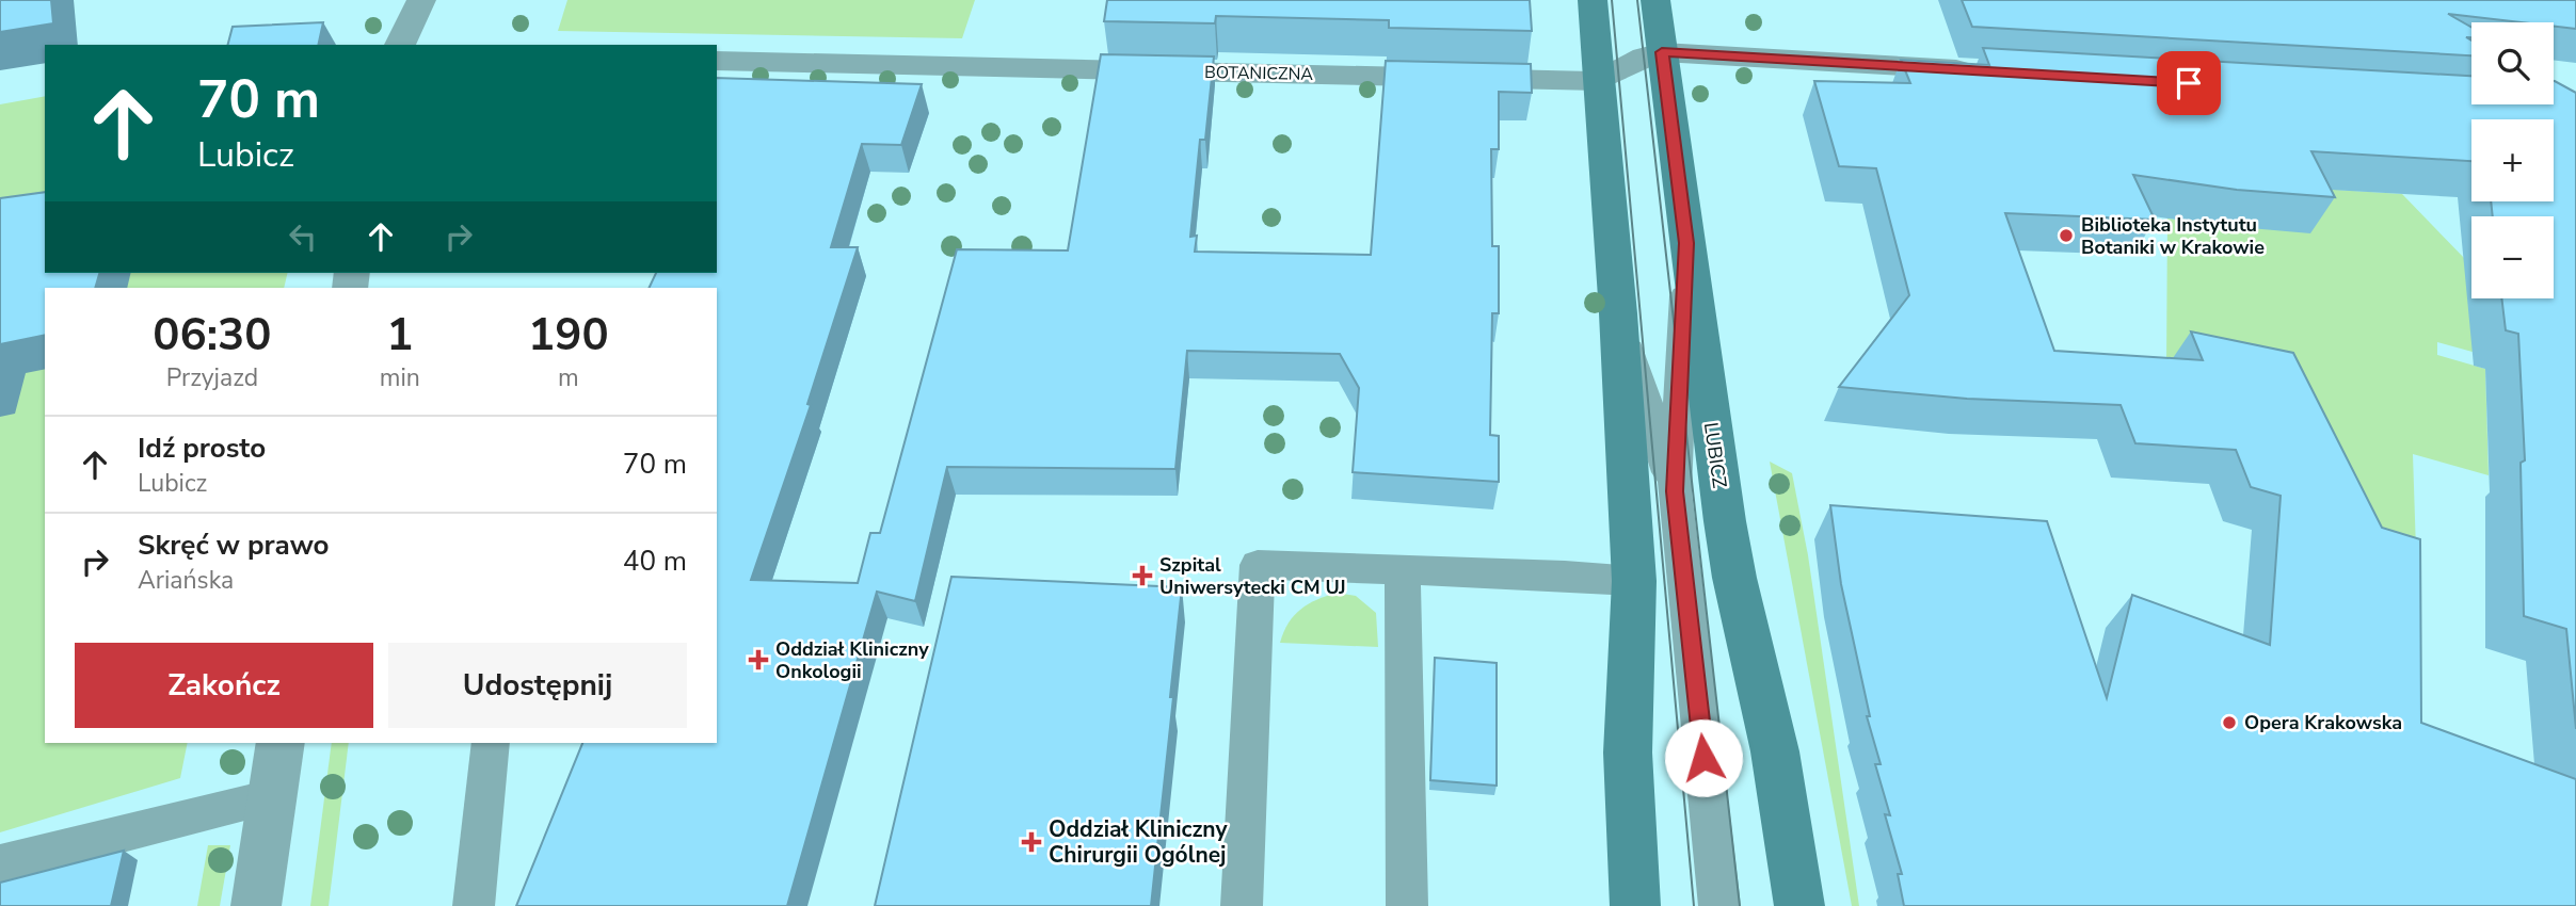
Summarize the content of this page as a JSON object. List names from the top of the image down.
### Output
{
  "streets": {
    "street": ["BOTANICZNA", "LUBICZ"]
  },
  "crossings": [
    ["BOTANICZNA", "LUBICZ"]
  ],
  "places": {
    "other": ["Biblioteka Instytutu Botaniki w Krakowie", "Opera Krakowska"],
    "health": ["Szpital Uniwersytecki CM UJ", "Oddział Kliniczny Onkologii", "Oddział Kliniczny Chirurgii Ogólnej"]
  },
  "page": {
    "map_buttons": ["+", "−"],
    "turn": ["70 m", "Lubicz"],
    "eta": [
      "06:30",
      "Przyjazd",
      "1",
      "min",
      "190",
      "m"
    ],
    "list": [
      {
        "name": "Idź prosto",
        "note": "Lubicz",
        "value": "70 m"
      },
      {
        "name": "Skręć w prawo",
        "note": "Ariańska",
        "value": "40 m"
      }
    ],
    "buttons": ["Zakończ", "Udostępnij"]
  }
}
